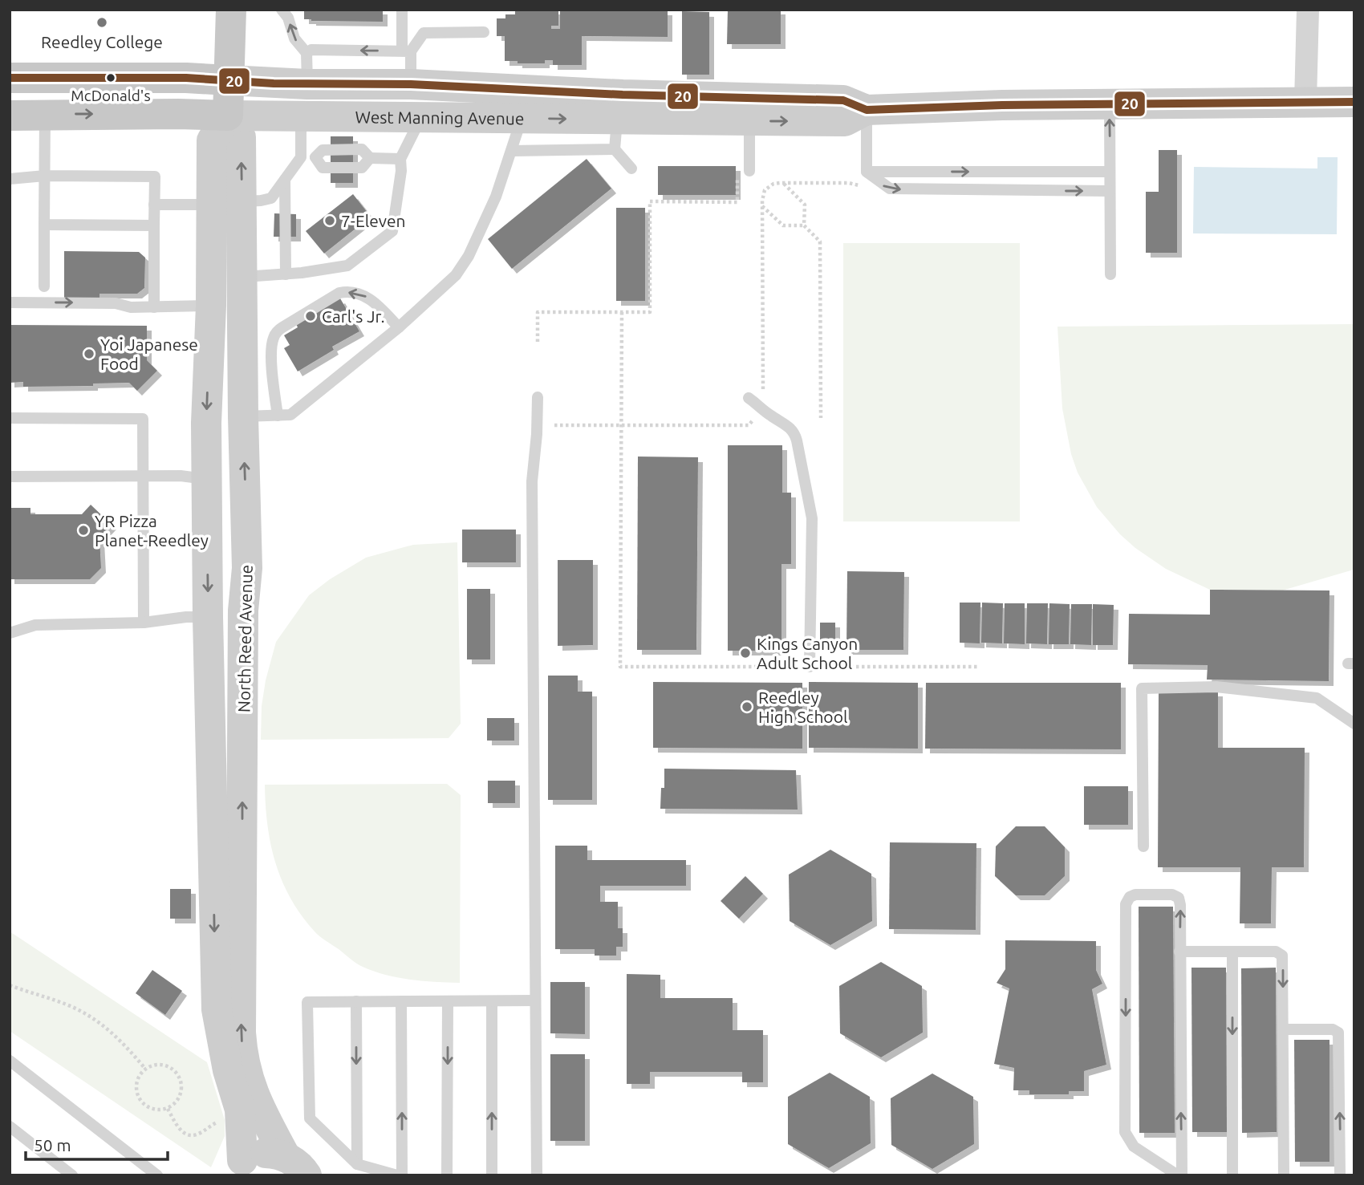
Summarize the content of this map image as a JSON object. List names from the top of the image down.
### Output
{
  "streets": {
    "main road": ["West Manning Avenue", "North Reed Avenue"]
  },
  "crossings": [
    ["West Manning Avenue", "North Reed Avenue"]
  ],
  "places": [
    "Reedley College",
    "McDonald's",
    "7-Eleven",
    "Carl's Jr.",
    "Yoi Japanese Food",
    "YR Pizza Planet-Reedley",
    "Kings Canyon Adult School",
    "Reedley High School"
  ],
  "lines": ["transit line 20"],
  "scale_bar": "50 m"
}
